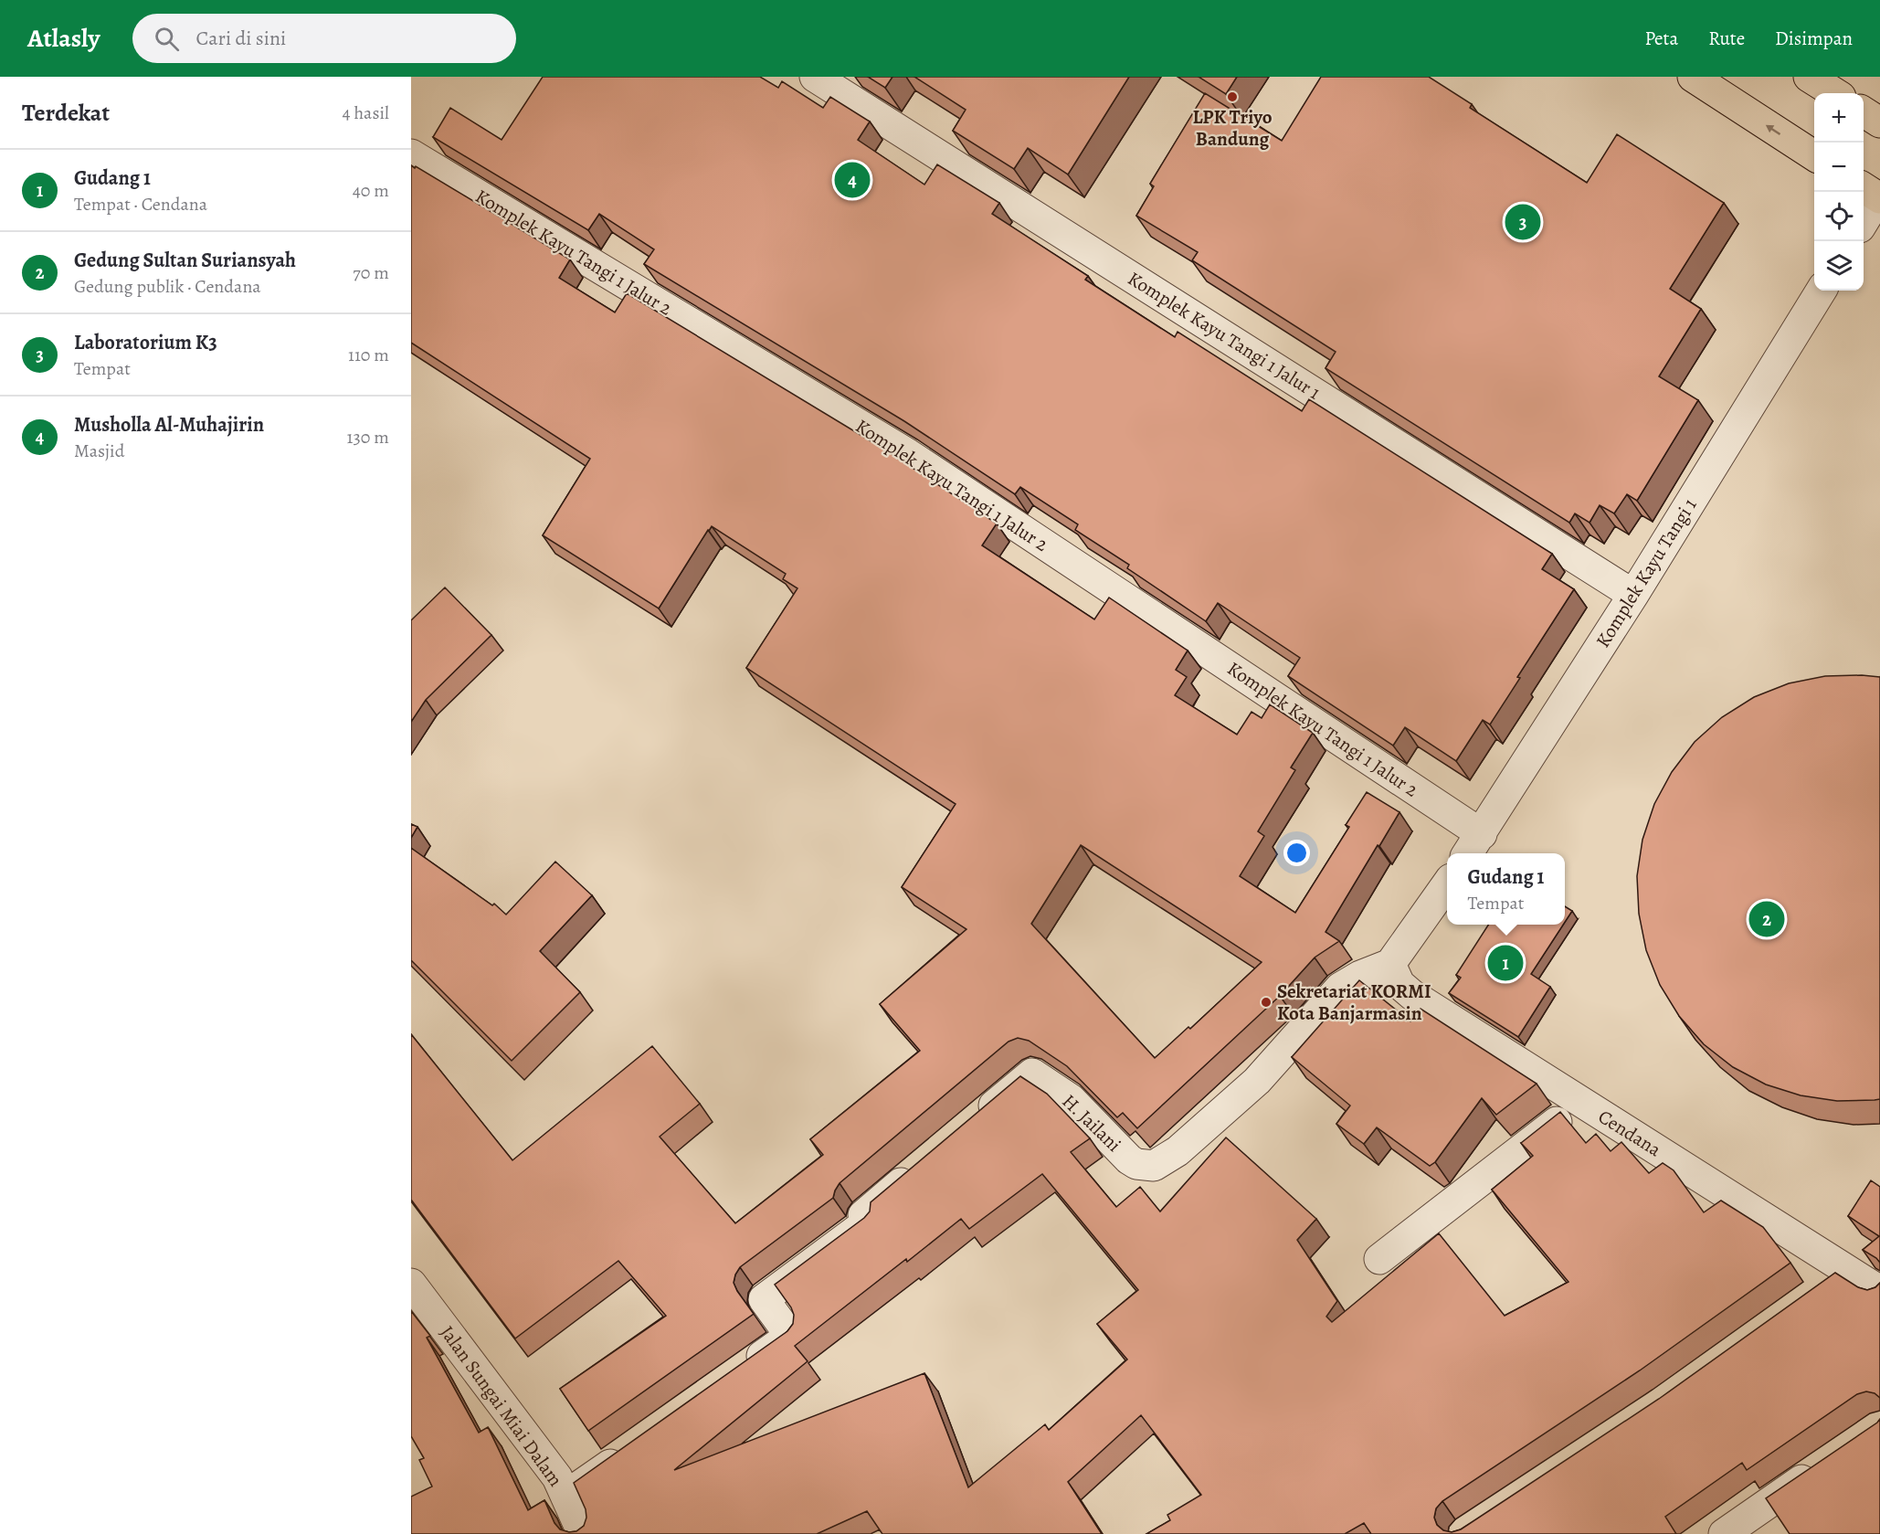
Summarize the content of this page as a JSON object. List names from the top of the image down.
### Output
{
  "streets": {
    "street": [
      "Komplek Kayu Tangi 1 Jalur 2",
      "Komplek Kayu Tangi 1 Jalur 1",
      "Komplek Kayu Tangi 1",
      "H. Jailani",
      "Cendana",
      "Jalan Sungai Miai Dalam"
    ]
  },
  "crossings": [
    ["Komplek Kayu Tangi 1 Jalur 2", "Komplek Kayu Tangi 1"],
    ["Komplek Kayu Tangi 1 Jalur 1", "Komplek Kayu Tangi 1"],
    ["H. Jailani", "Cendana"]
  ],
  "places": ["LPK Triyo Bandung", "Sekretariat KORMI Kota Banjarmasin"],
  "page": {
    "header": "Atlasly",
    "search": "Cari di sini",
    "nav": ["Peta", "Rute", "Disimpan"],
    "heading": ["Terdekat", "4 hasil"],
    "map_buttons": ["+", "−"],
    "list": [
      {
        "mark": "1",
        "name": "Gudang 1",
        "note": "Tempat · Cendana",
        "value": "40 m"
      },
      {
        "mark": "2",
        "name": "Gedung Sultan Suriansyah",
        "note": "Gedung publik · Cendana",
        "value": "70 m"
      },
      {
        "mark": "3",
        "name": "Laboratorium K3",
        "note": "Tempat",
        "value": "110 m"
      },
      {
        "mark": "4",
        "name": "Musholla Al-Muhajirin",
        "note": "Masjid",
        "value": "130 m"
      }
    ],
    "pins": [
      "4",
      "3",
      "2",
      "1"
    ],
    "popup": ["Gudang 1", "Tempat"]
  }
}
